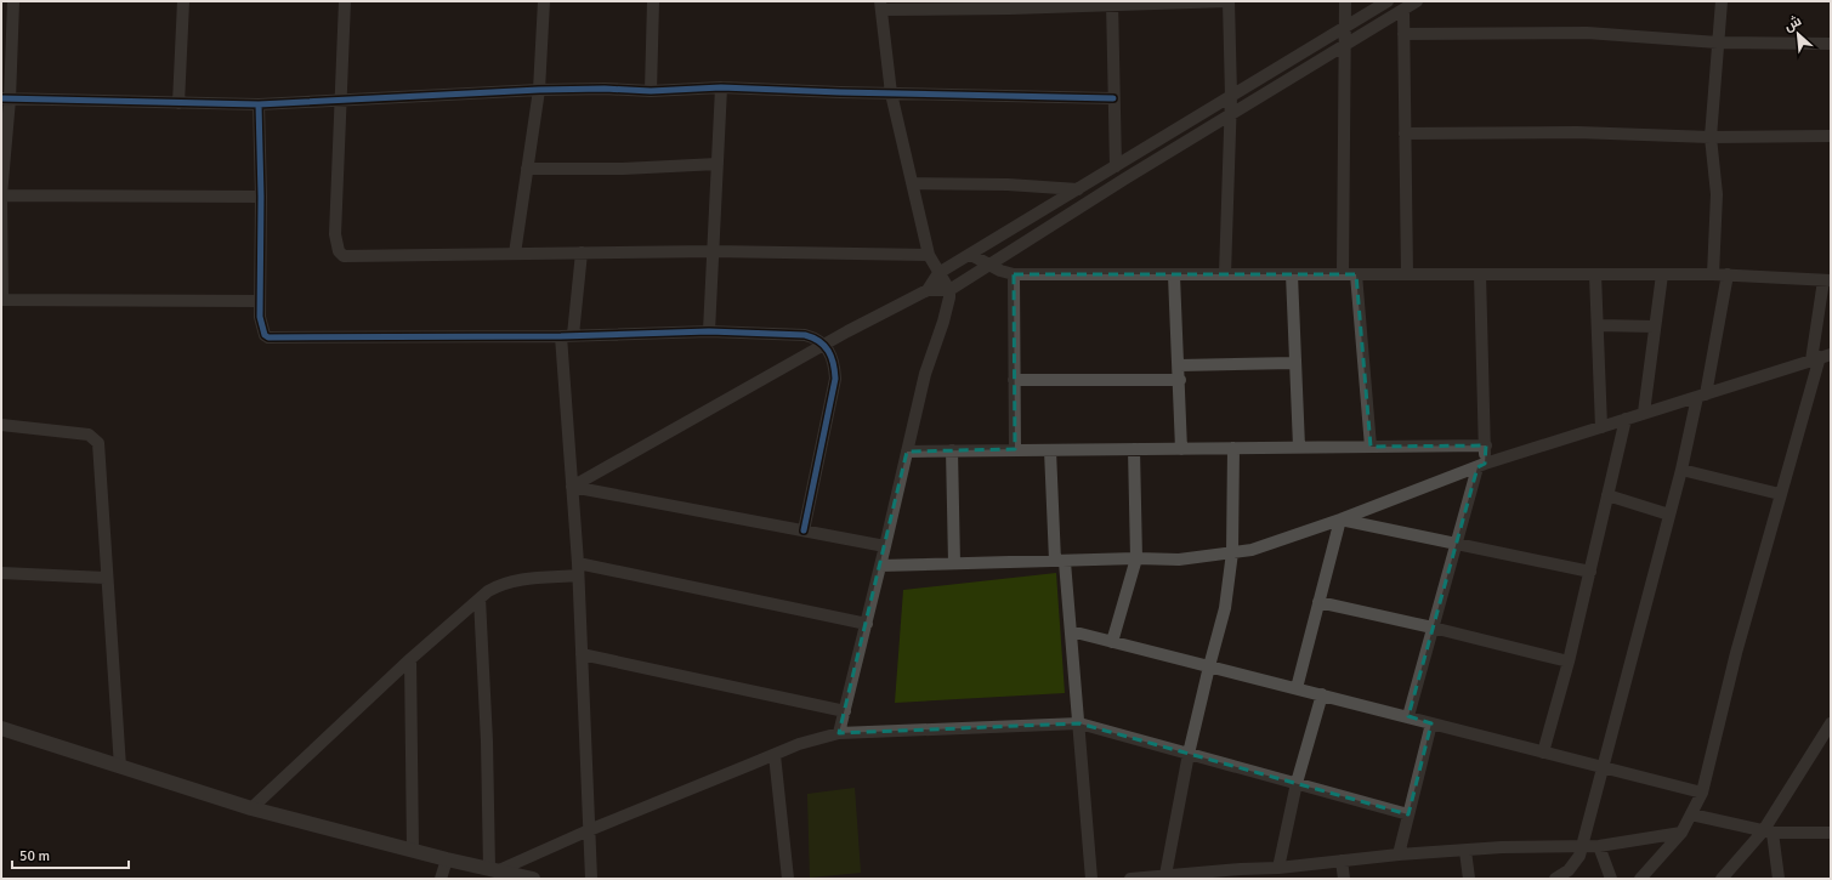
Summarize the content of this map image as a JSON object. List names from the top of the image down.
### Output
{
  "scale_bar": "50 m",
  "north": "top left"
}
